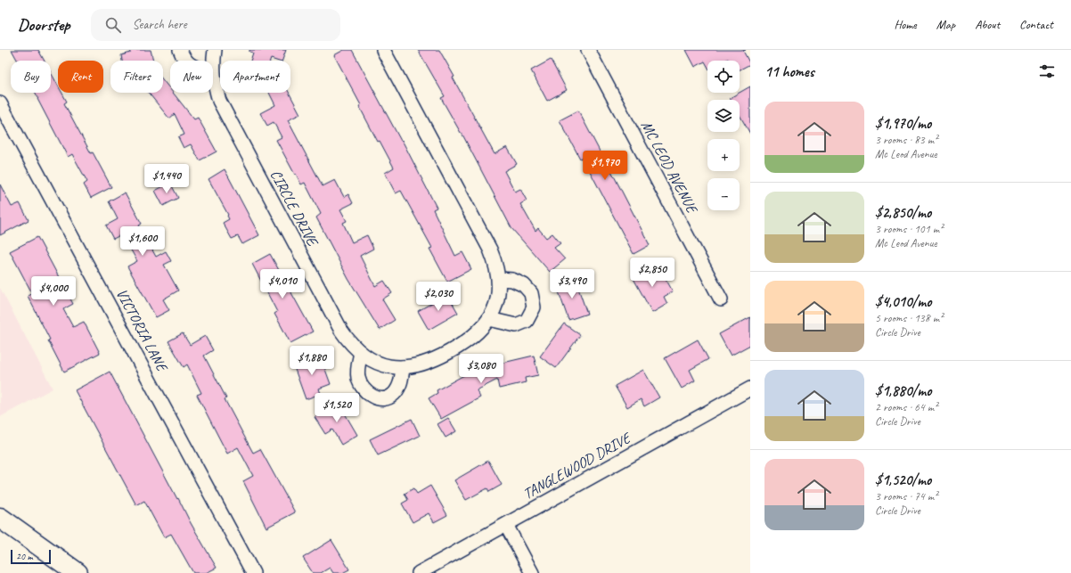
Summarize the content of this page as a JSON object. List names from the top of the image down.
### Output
{
  "streets": {
    "street": [
      "MC LEOD AVENUE",
      "CIRCLE DRIVE",
      "VICTORIA LANE",
      "TANGLEWOOD DRIVE"
    ]
  },
  "scale_bar": "20 m",
  "page": {
    "header": "Doorstep",
    "search": "Search here",
    "nav": [
      "Home",
      "Map",
      "About",
      "Contact"
    ],
    "heading": "11 homes",
    "map_buttons": ["+", "−"],
    "chip": [
      "Buy",
      "Rent",
      "Filters",
      "New",
      "Apartment"
    ],
    "list": [
      {
        "name": "$1,970/mo",
        "note": "3 rooms · 83 m² · Mc Leod Avenue"
      },
      {
        "name": "$2,850/mo",
        "note": "3 rooms · 101 m² · Mc Leod Avenue"
      },
      {
        "name": "$4,010/mo",
        "note": "5 rooms · 138 m² · Circle Drive"
      },
      {
        "name": "$1,880/mo",
        "note": "2 rooms · 64 m² · Circle Drive"
      },
      {
        "name": "$1,520/mo",
        "note": "3 rooms · 74 m² · Circle Drive"
      }
    ],
    "price": [
      "$1,970",
      "$1,440",
      "$1,600",
      "$2,850",
      "$4,010",
      "$3,490",
      "$4,000",
      "$2,030",
      "$1,880",
      "$3,080",
      "$1,520"
    ],
    "scale": "20 m"
  }
}
